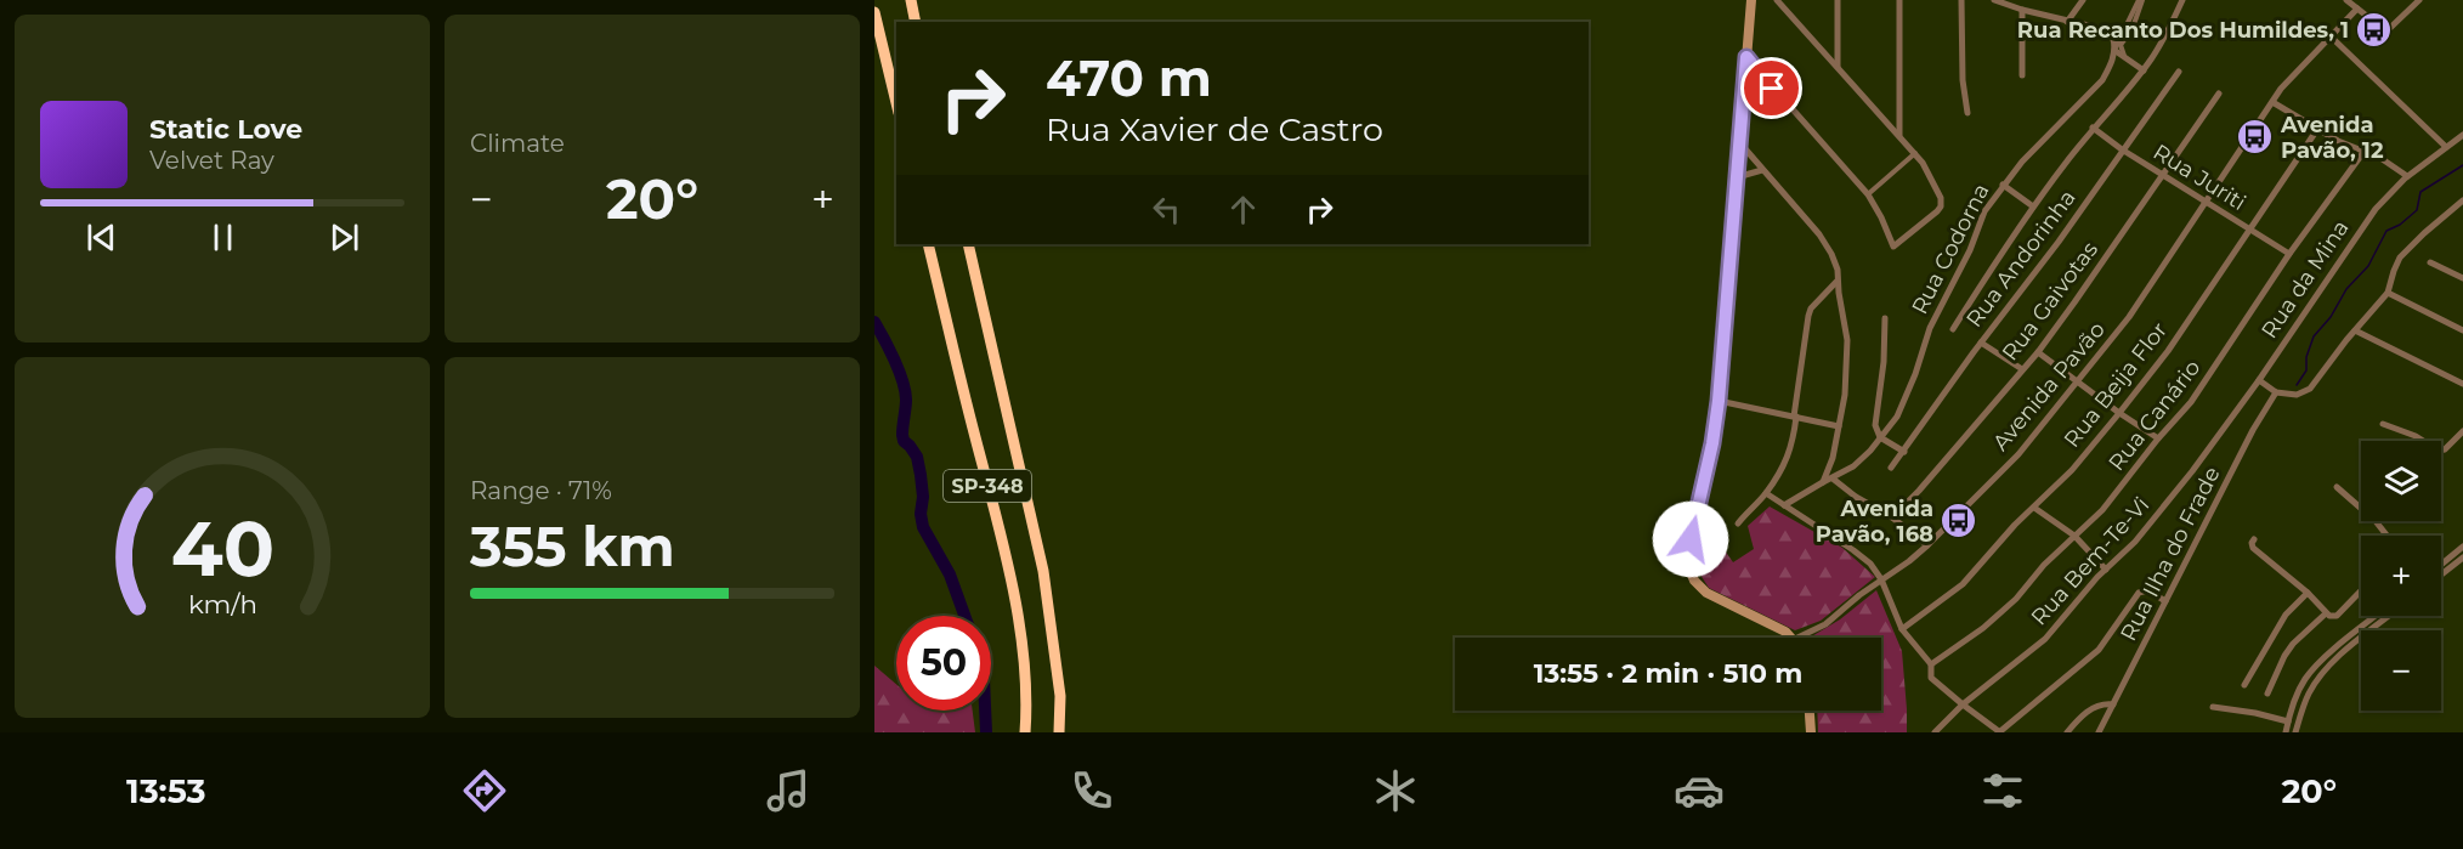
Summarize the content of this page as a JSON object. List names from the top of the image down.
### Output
{
  "streets": {
    "highway": ["SP-348"],
    "street": [
      "Rua Juriti",
      "Rua Codorna",
      "Rua Andorinha",
      "Rua da Mina",
      "Rua Gaivotas",
      "Rua Beija Flor",
      "Avenida Pavão",
      "Rua Canário",
      "Rua Ilha do Frade",
      "Rua Bem-Te-Vi"
    ]
  },
  "crossings": [
    ["Rua Juriti", "Rua Andorinha"],
    ["Rua Juriti", "Rua Gaivotas"],
    ["Rua Juriti", "Rua Beija Flor"],
    ["Rua Juriti", "Avenida Pavão"],
    ["Rua Juriti", "Rua Canário"],
    ["Rua da Mina", "Rua Bem-Te-Vi"]
  ],
  "places": {
    "bus stop": ["Rua Recanto Dos Humildes, 1", "Avenida Pavão, 12", "Avenida Pavão, 168"]
  },
  "page": {
    "tile": [
      "Climate",
      ["Range · 71%", "355 km"]
    ],
    "turn": ["470 m", "Rua Xavier de Castro"],
    "song": ["Static Love", "Velvet Ray"],
    "heat": ["−", "20°", "+"],
    "map_buttons": ["+", "−"],
    "limit": "50",
    "trip": "13:55 · 2 min · 510 m",
    "tabs": ["13:53", "20°"],
    "gauge": ["40", "km/h"]
  }
}
